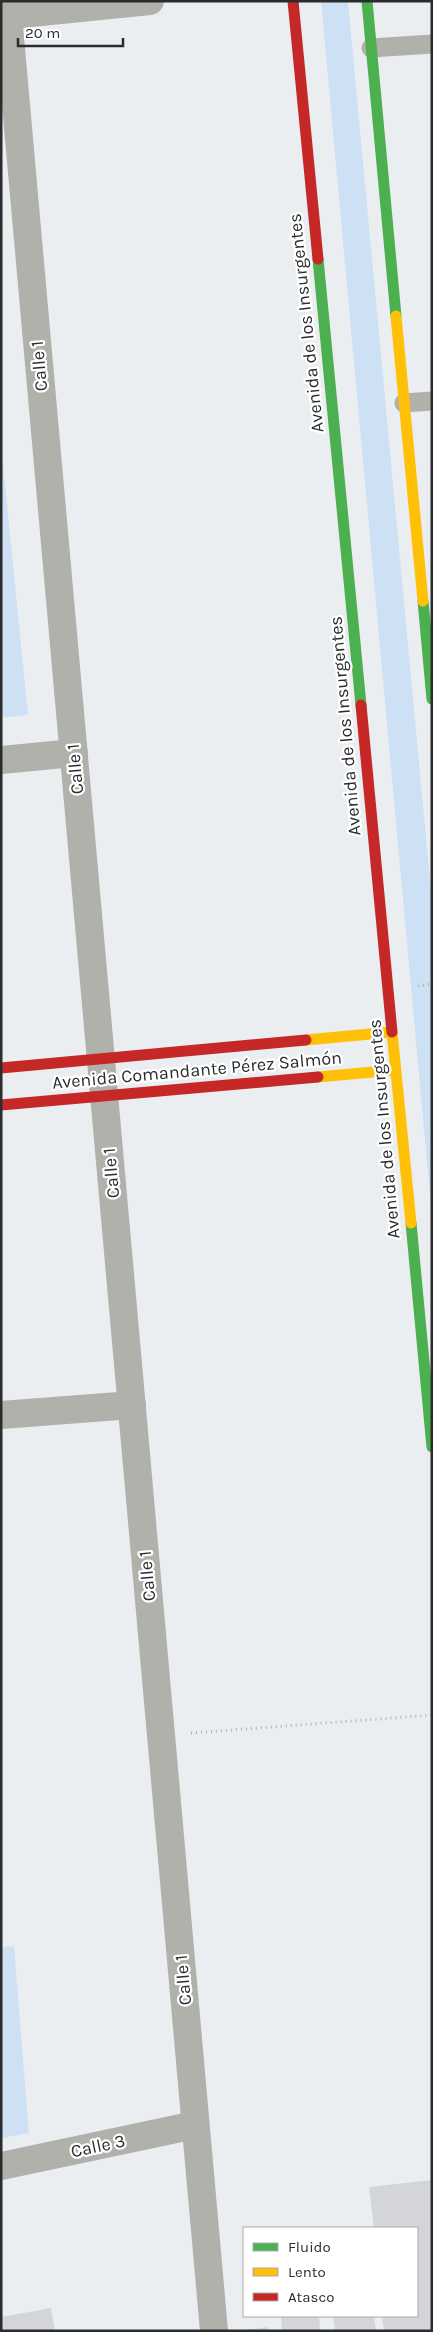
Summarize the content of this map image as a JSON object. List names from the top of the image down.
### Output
{
  "streets": {
    "main road": ["Avenida de los Insurgentes", "Avenida Comandante Pérez Salmón"],
    "street": ["Calle 1", "Calle 3"]
  },
  "crossings": [
    ["Avenida de los Insurgentes", "Avenida Comandante Pérez Salmón"],
    ["Calle 1", "Avenida Comandante Pérez Salmón"],
    ["Calle 1", "Calle 3"]
  ],
  "legend": ["Fluido", "Lento", "Atasco"],
  "scale_bar": "20 m"
}
